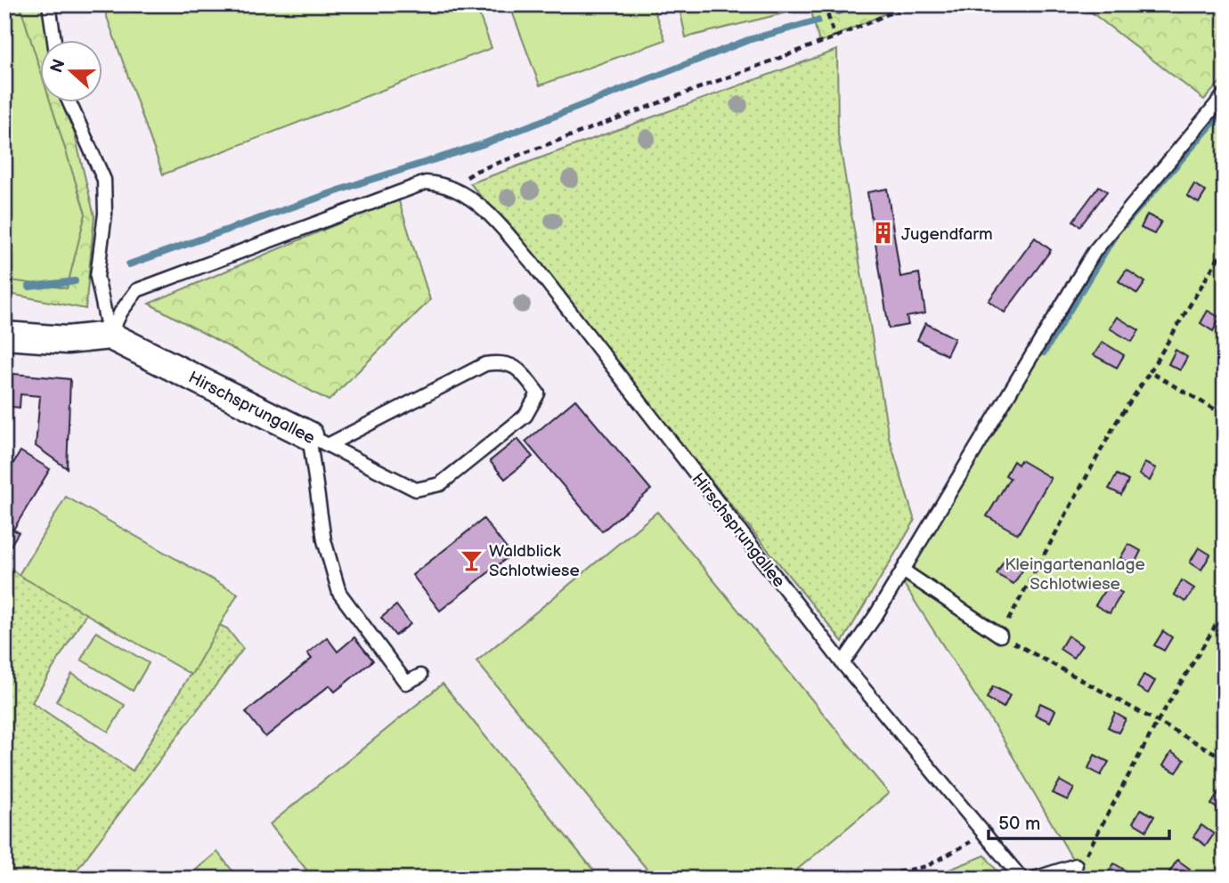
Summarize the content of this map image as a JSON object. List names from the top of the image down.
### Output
{
  "streets": {
    "street": ["Hirschsprungallee"]
  },
  "parks": ["Kleingartenanlage Schlotwiese"],
  "places": {
    "building": ["Jugendfarm"],
    "bar": ["Waldblick Schlotwiese"]
  },
  "scale_bar": "50 m",
  "north": "left"
}
